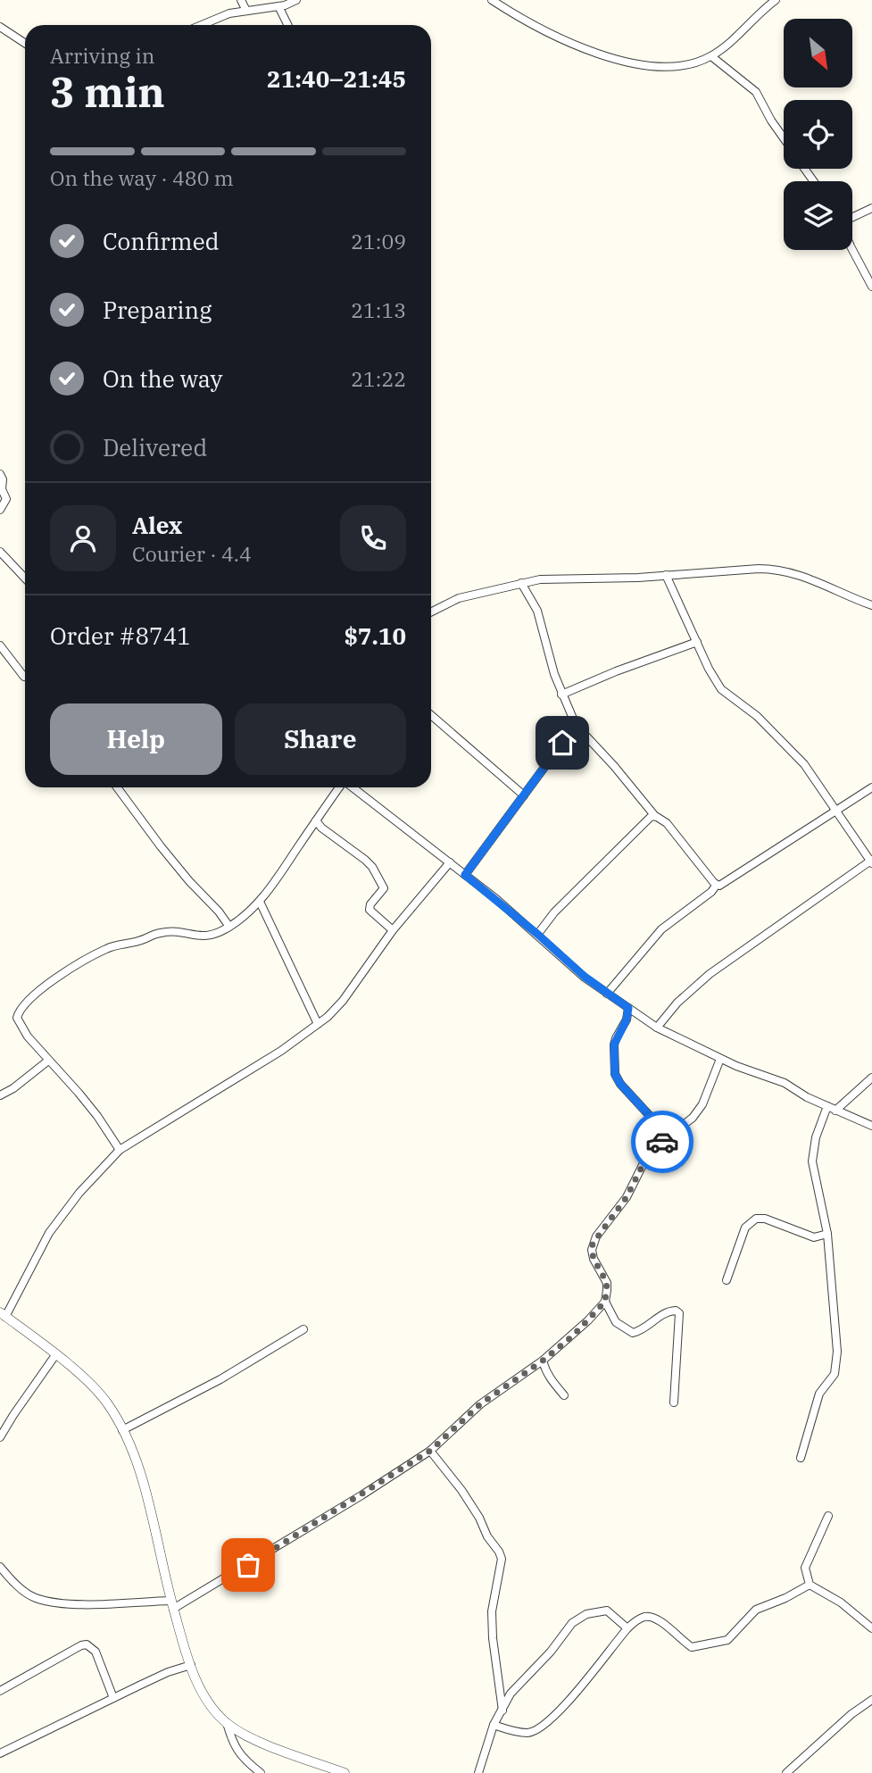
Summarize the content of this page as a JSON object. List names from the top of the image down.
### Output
{
  "north": "bottom right",
  "page": {
    "heading": ["3 min", "Arriving in", "21:40–21:45"],
    "panel": [
      "Alex",
      "Courier · 4.4",
      "Order #8741",
      "$7.10"
    ],
    "bar": "On the way · 480 m",
    "list": [
      ["Confirmed", "21:09"],
      ["Preparing", "21:13"],
      ["On the way", "21:22"],
      "Delivered"
    ],
    "buttons": ["Help", "Share"]
  }
}
